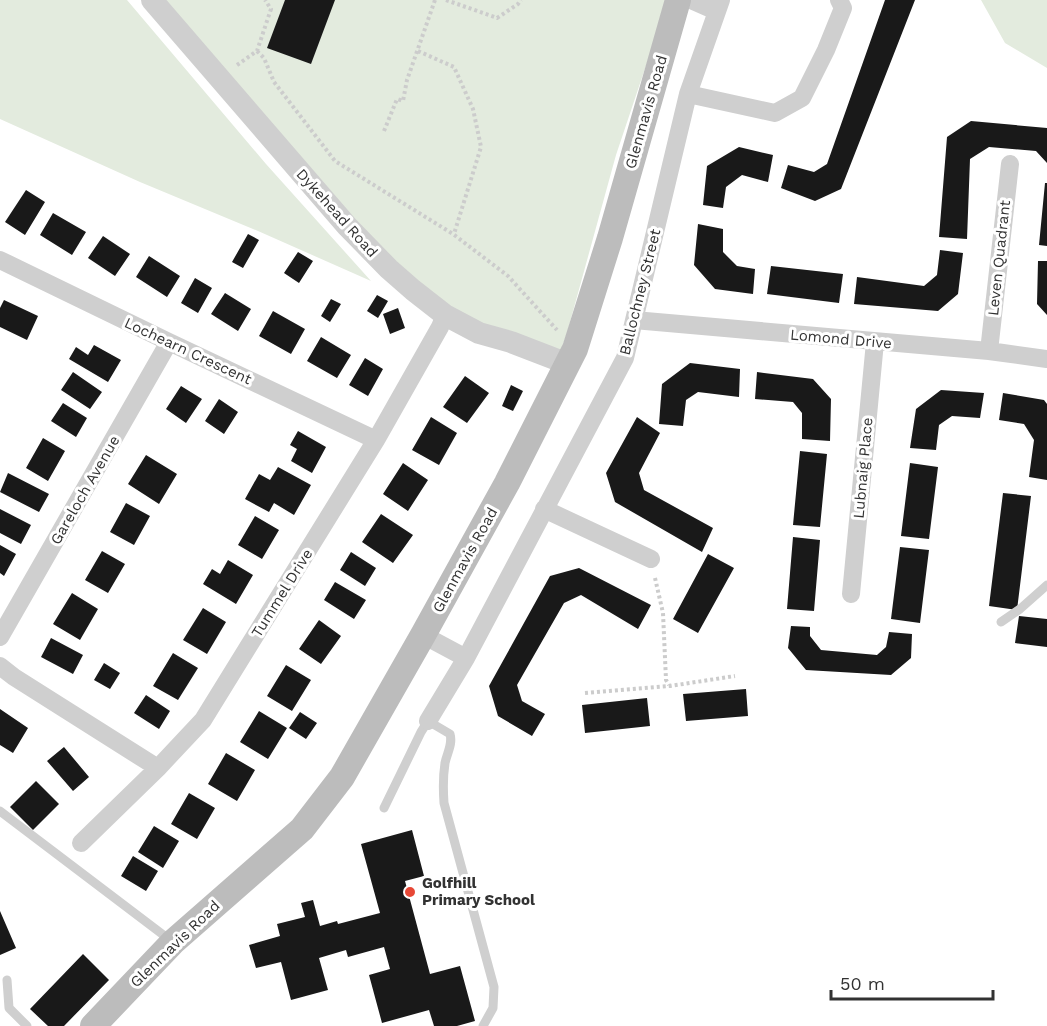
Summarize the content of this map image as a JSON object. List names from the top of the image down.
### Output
{
  "streets": {
    "main road": ["Glenmavis Road"],
    "street": [
      "Dykehead Road",
      "Leven Quadrant",
      "Ballochney Street",
      "Lomond Drive",
      "Lochearn Crescent",
      "Lubnaig Place",
      "Gareloch Avenue",
      "Tummel Drive"
    ]
  },
  "crossings": [
    ["Glenmavis Road", "Dykehead Road"],
    ["Dykehead Road", "Tummel Drive"],
    ["Leven Quadrant", "Lomond Drive"],
    ["Ballochney Street", "Lomond Drive"],
    ["Lomond Drive", "Lubnaig Place"],
    ["Lochearn Crescent", "Gareloch Avenue"],
    ["Lochearn Crescent", "Tummel Drive"]
  ],
  "places": ["Golfhill Primary School"],
  "scale_bar": "50 m"
}
